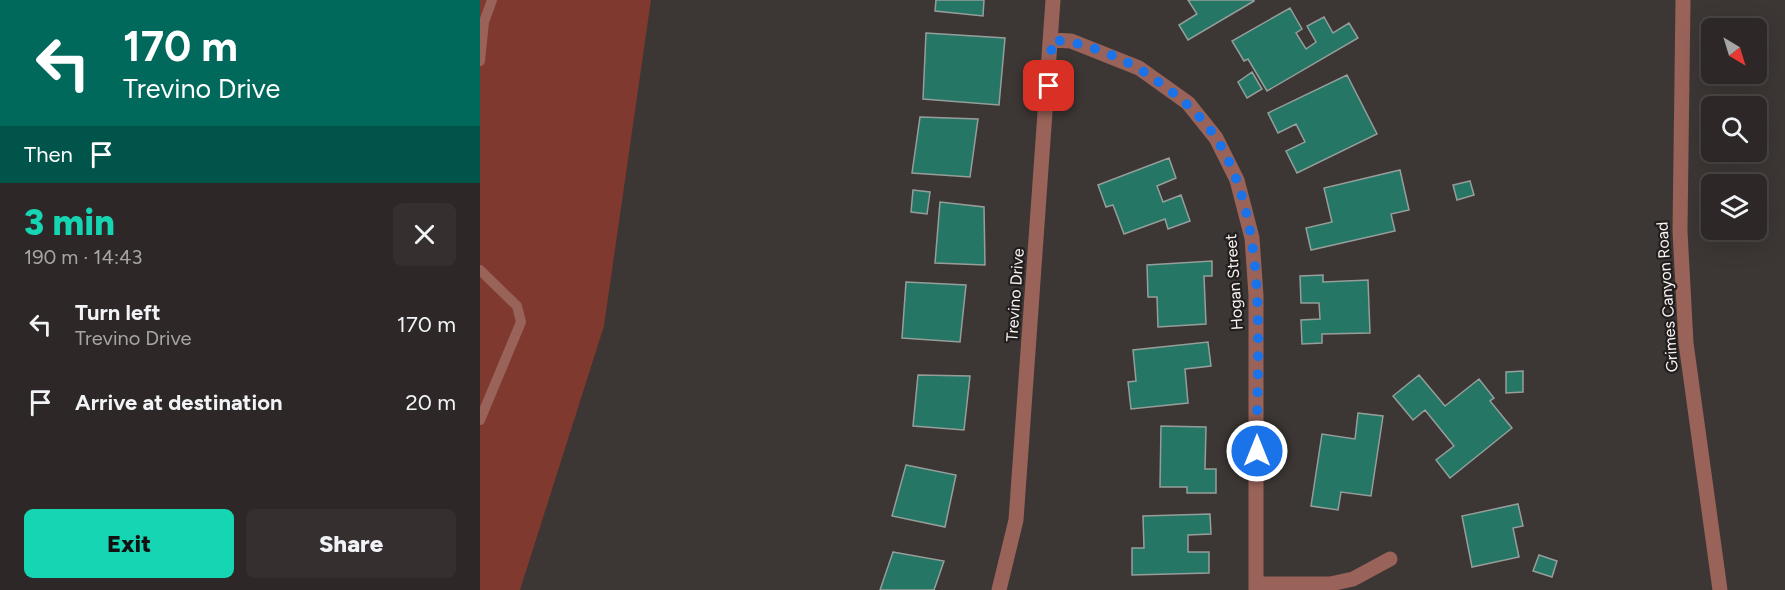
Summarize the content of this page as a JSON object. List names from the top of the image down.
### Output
{
  "streets": {
    "street": ["Hogan Street", "Trevino Drive", "Grimes Canyon Road"]
  },
  "crossings": [
    ["Hogan Street", "Trevino Drive"]
  ],
  "north": "bottom right",
  "page": {
    "turn": ["170 m", "Trevino Drive"],
    "then": "Then",
    "heading": ["3 min", "190 m · 14:43"],
    "list": [
      {
        "name": "Turn left",
        "note": "Trevino Drive",
        "value": "170 m"
      },
      {
        "name": "Arrive at destination",
        "value": "20 m"
      }
    ],
    "buttons": ["Exit", "Share"]
  }
}
